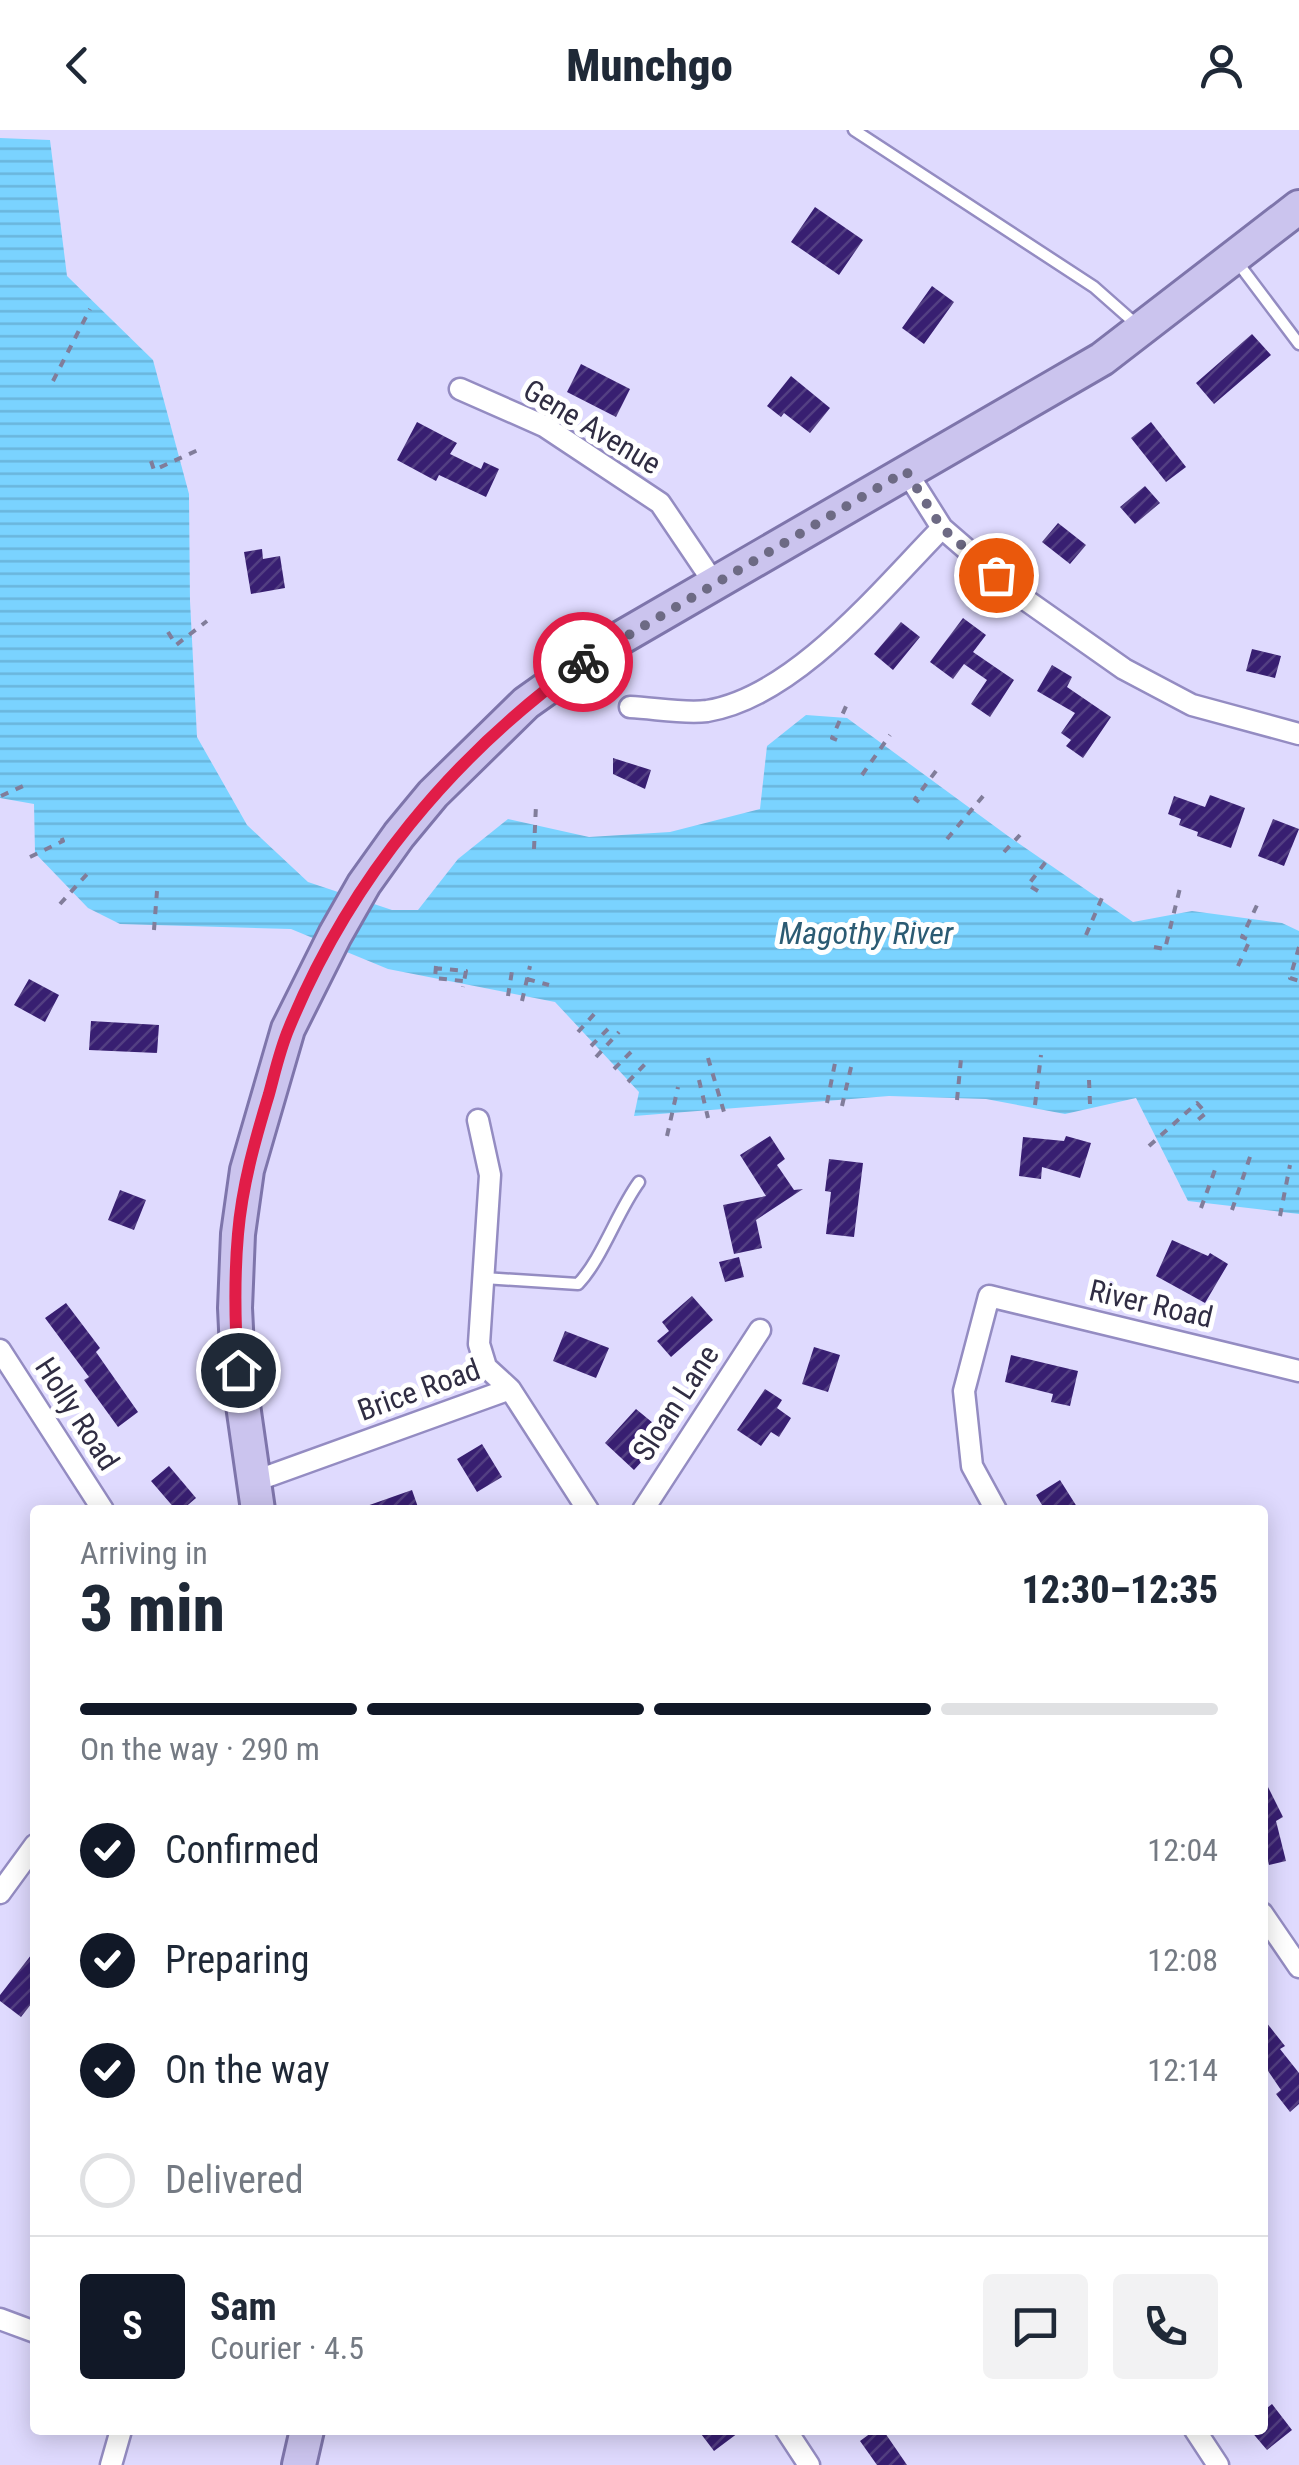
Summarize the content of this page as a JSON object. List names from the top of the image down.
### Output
{
  "streets": {
    "street": [
      "Gene Avenue",
      "River Road",
      "Brice Road",
      "Sloan Lane",
      "Holly Road"
    ]
  },
  "water": ["Magothy River"],
  "page": {
    "header": "Munchgo",
    "heading": ["3 min", "Arriving in", "12:30–12:35"],
    "panel": ["Sam", "Courier · 4.5"],
    "bar": "On the way · 290 m",
    "list": [
      ["Confirmed", "12:04"],
      ["Preparing", "12:08"],
      ["On the way", "12:14"],
      "Delivered"
    ],
    "round": "S"
  }
}
